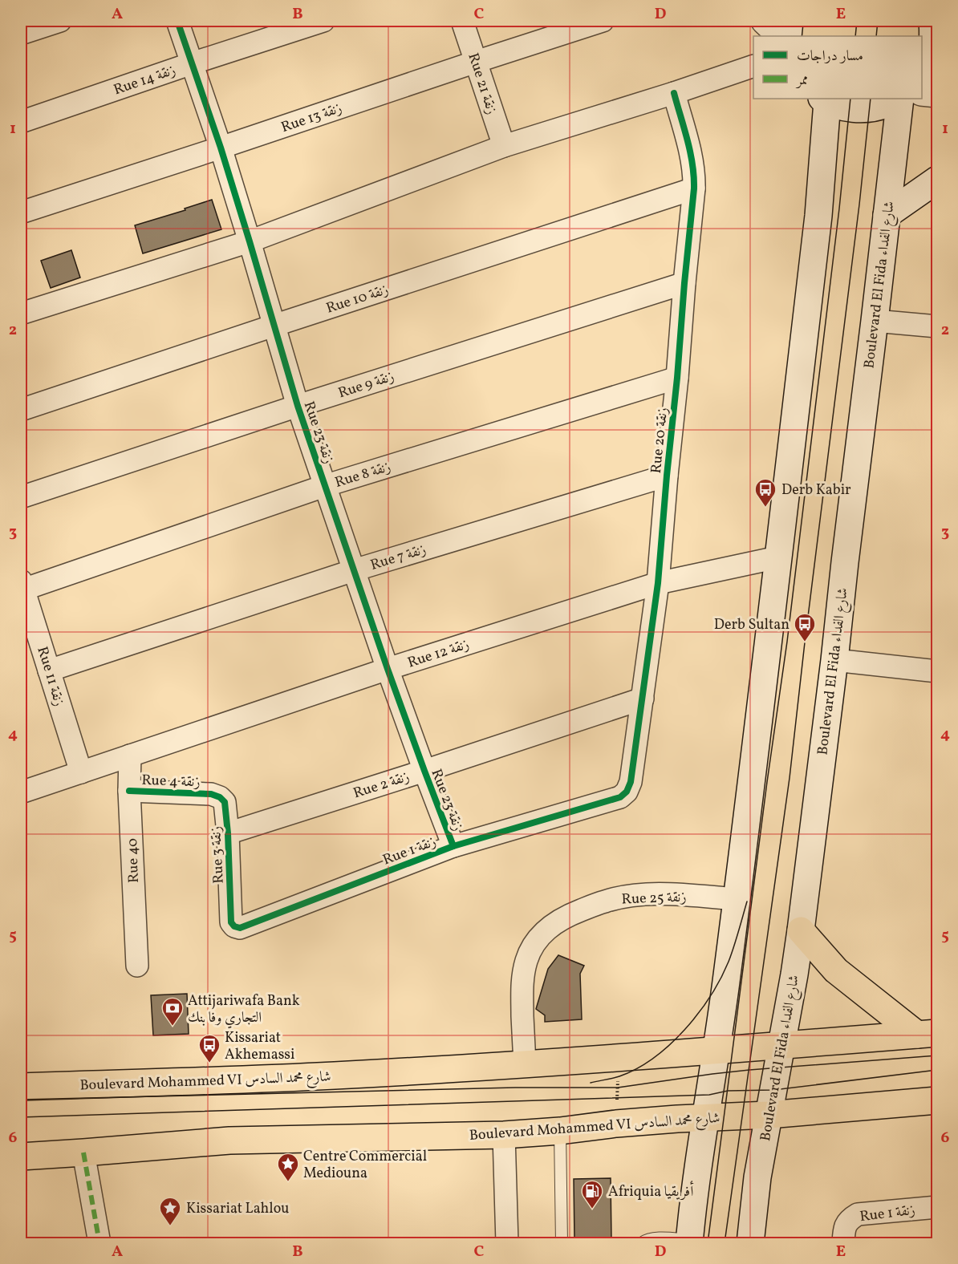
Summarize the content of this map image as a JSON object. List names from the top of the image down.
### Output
{
  "streets": {
    "main road": ["Boulevard El Fida شارع الفداء", "Boulevard Mohammed VI شارع محمد السادس"],
    "street": [
      "Rue 14 زنقة",
      "Rue 21 زنقة",
      "Rue 13 زنقة",
      "Rue 10 زنقة",
      "Rue 9 زنقة",
      "Rue 23 زنقة",
      "Rue 20 زنقة",
      "Rue 8 زنقة",
      "Rue 7 زنقة",
      "Rue 12 زنقة",
      "Rue 11 زنقة",
      "Rue 4 زنقة",
      "Rue 2 زنقة",
      "Rue 1 زنقة",
      "Rue 3 زنقة",
      "Rue 40",
      "Rue 25 زنقة"
    ]
  },
  "crossings": [
    ["Rue 14 زنقة", "Rue 23 زنقة"],
    ["Rue 21 زنقة", "Rue 13 زنقة"],
    ["Rue 13 زنقة", "Rue 23 زنقة"],
    ["Boulevard El Fida شارع الفداء", "Boulevard Mohammed VI شارع محمد السادس"],
    ["Rue 10 زنقة", "Rue 23 زنقة"],
    ["Rue 10 زنقة", "Rue 20 زنقة"],
    ["Rue 9 زنقة", "Rue 23 زنقة"],
    ["Rue 9 زنقة", "Rue 20 زنقة"],
    ["Rue 23 زنقة", "Rue 8 زنقة"],
    ["Rue 23 زنقة", "Rue 7 زنقة"],
    ["Rue 23 زنقة", "Rue 12 زنقة"],
    ["Rue 23 زنقة", "Rue 2 زنقة"],
    ["Rue 23 زنقة", "Rue 1 زنقة"],
    ["Rue 20 زنقة", "Rue 8 زنقة"],
    ["Rue 20 زنقة", "Rue 7 زنقة"],
    ["Rue 20 زنقة", "Rue 12 زنقة"],
    ["Rue 20 زنقة", "Rue 2 زنقة"],
    ["Rue 20 زنقة", "Rue 1 زنقة"],
    ["Rue 8 زنقة", "Rue 11 زنقة"],
    ["Rue 7 زنقة", "Rue 11 زنقة"],
    ["Rue 12 زنقة", "Rue 11 زنقة"],
    ["Rue 12 زنقة", "Rue 40"],
    ["Rue 4 زنقة", "Rue 3 زنقة"],
    ["Rue 4 زنقة", "Rue 40"],
    ["Rue 2 زنقة", "Rue 3 زنقة"],
    ["Rue 1 زنقة", "Rue 3 زنقة"],
    ["Rue 25 زنقة", "Boulevard Mohammed VI شارع محمد السادس"]
  ],
  "places": {
    "bus stop": ["Derb Kabir", "Derb Sultan", "Kissariat Akhemassi"],
    "bank": ["Attijariwafa Bank التجاري وفا بنك"],
    "place": ["Centre Commercial Mediouna", "Kissariat Lahlou"],
    "fuel station": ["Afriquia أفريقيا"]
  },
  "legend": ["مسار دراجات", "ممر"],
  "grid": {
    "columns": [
      "A",
      "B",
      "C",
      "D",
      "E"
    ],
    "rows": [
      "1",
      "2",
      "3",
      "4",
      "5",
      "6"
    ]
  }
}
